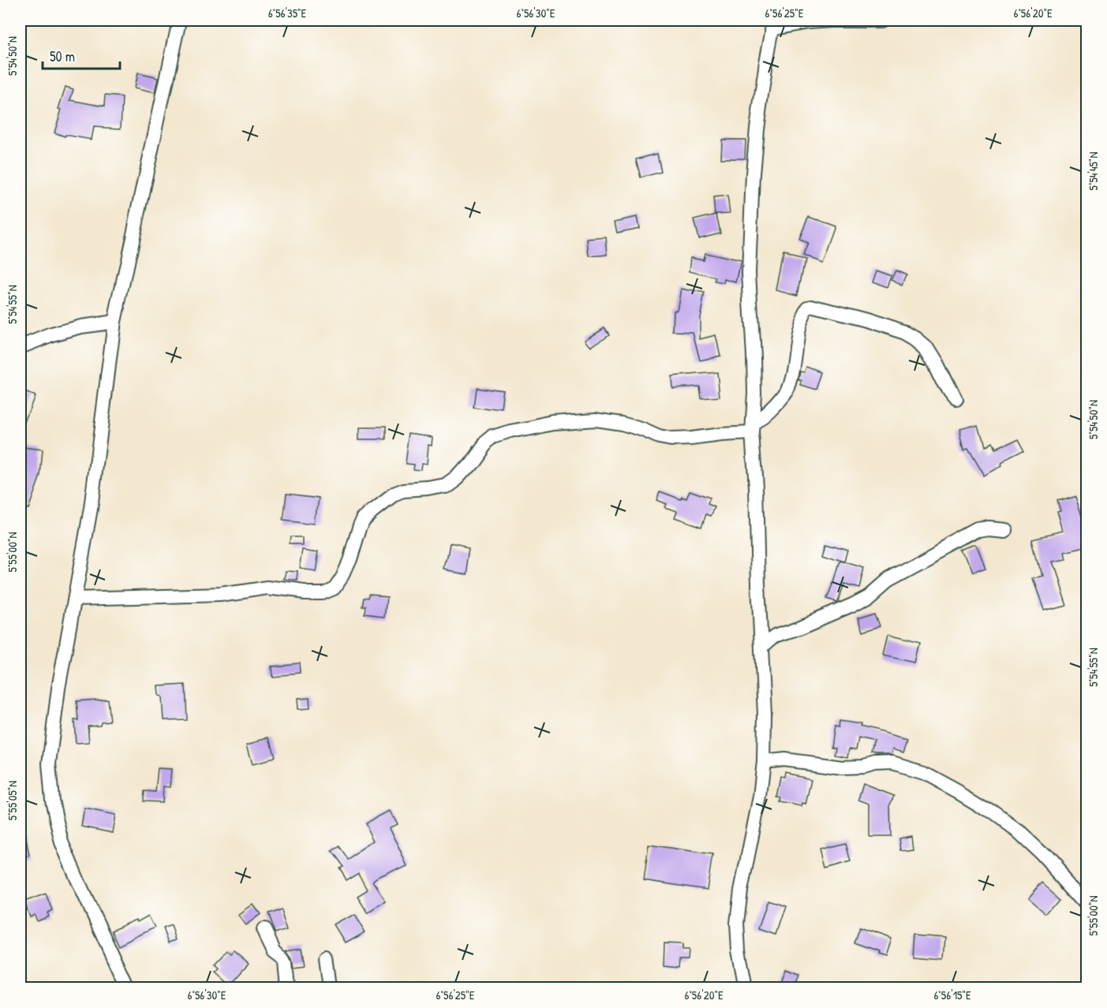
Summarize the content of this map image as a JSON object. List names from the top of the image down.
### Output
{
  "scale_bar": "50 m",
  "coordinates": [
    "6°56'35\"E",
    "6°56'30\"E",
    "6°56'25\"E",
    "6°56'20\"E",
    "5°54'50\"N",
    "5°54'45\"N",
    "5°54'55\"N",
    "5°55'00\"N",
    "5°55'05\"N",
    "6°56'15\"E"
  ]
}
